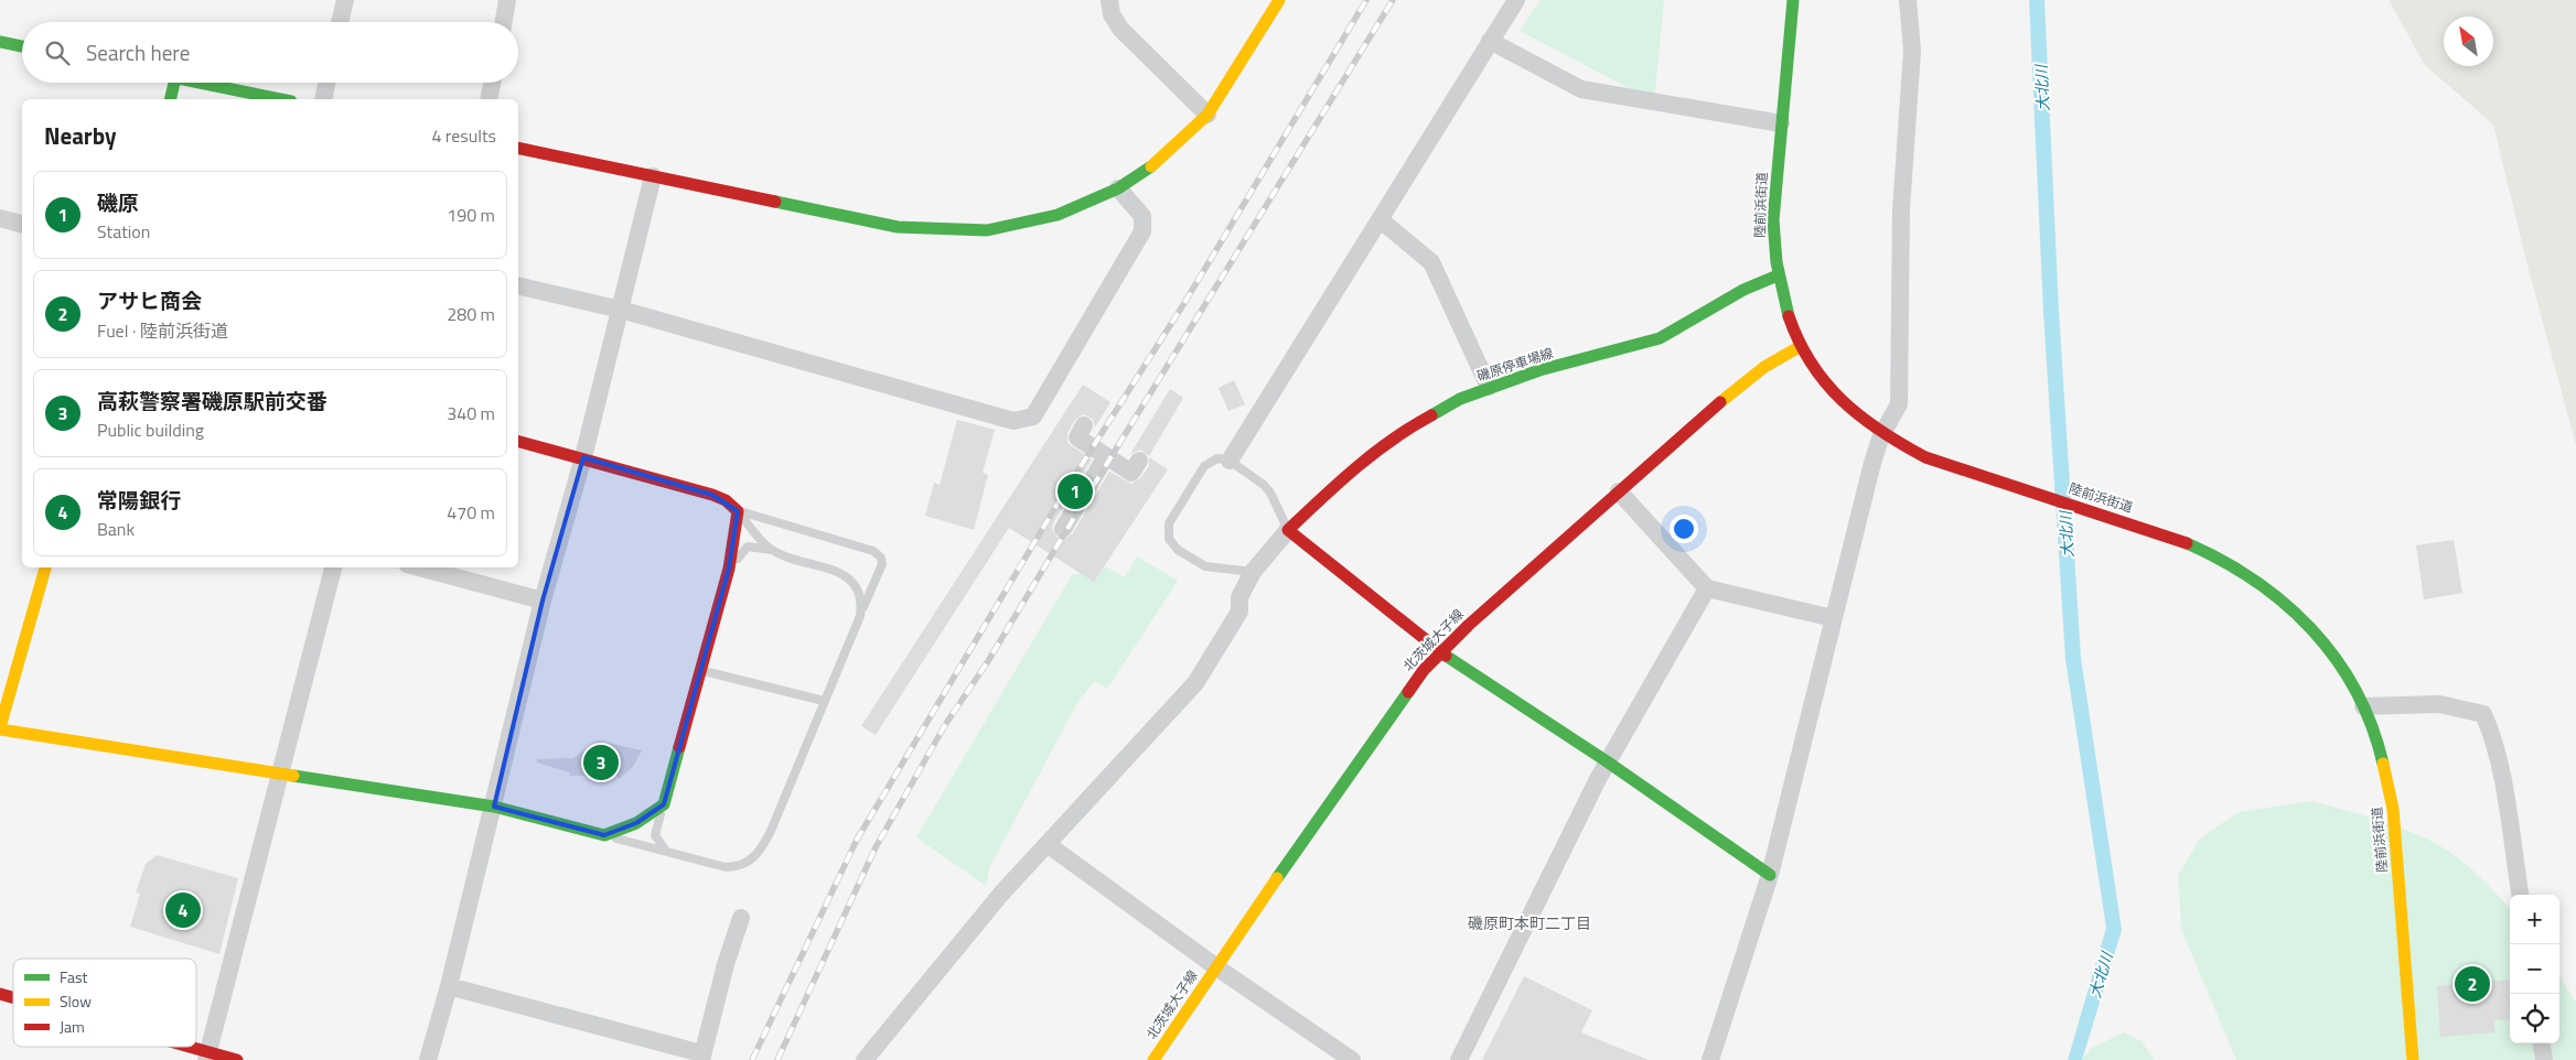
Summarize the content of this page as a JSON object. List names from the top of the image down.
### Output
{
  "streets": {
    "main road": ["陸前浜街道", "磯原停車場線", "北茨城大子線"]
  },
  "crossings": [
    ["陸前浜街道", "磯原停車場線"],
    ["陸前浜街道", "北茨城大子線"]
  ],
  "districts": ["磯原町本町二丁目"],
  "water": ["大北川"],
  "legend": ["Fast", "Slow", "Jam"],
  "north": "top left",
  "page": {
    "search": "Search here",
    "heading": ["Nearby", "4 results"],
    "list": [
      {
        "mark": "1",
        "name": "磯原",
        "note": "Station",
        "value": "190 m"
      },
      {
        "mark": "2",
        "name": "アサヒ商会",
        "note": "Fuel · 陸前浜街道",
        "value": "280 m"
      },
      {
        "mark": "3",
        "name": "高萩警察署磯原駅前交番",
        "note": "Public building",
        "value": "340 m"
      },
      {
        "mark": "4",
        "name": "常陽銀行",
        "note": "Bank",
        "value": "470 m"
      }
    ],
    "pins": [
      "1",
      "3",
      "4",
      "2"
    ],
    "map_buttons": ["+", "−"]
  }
}
